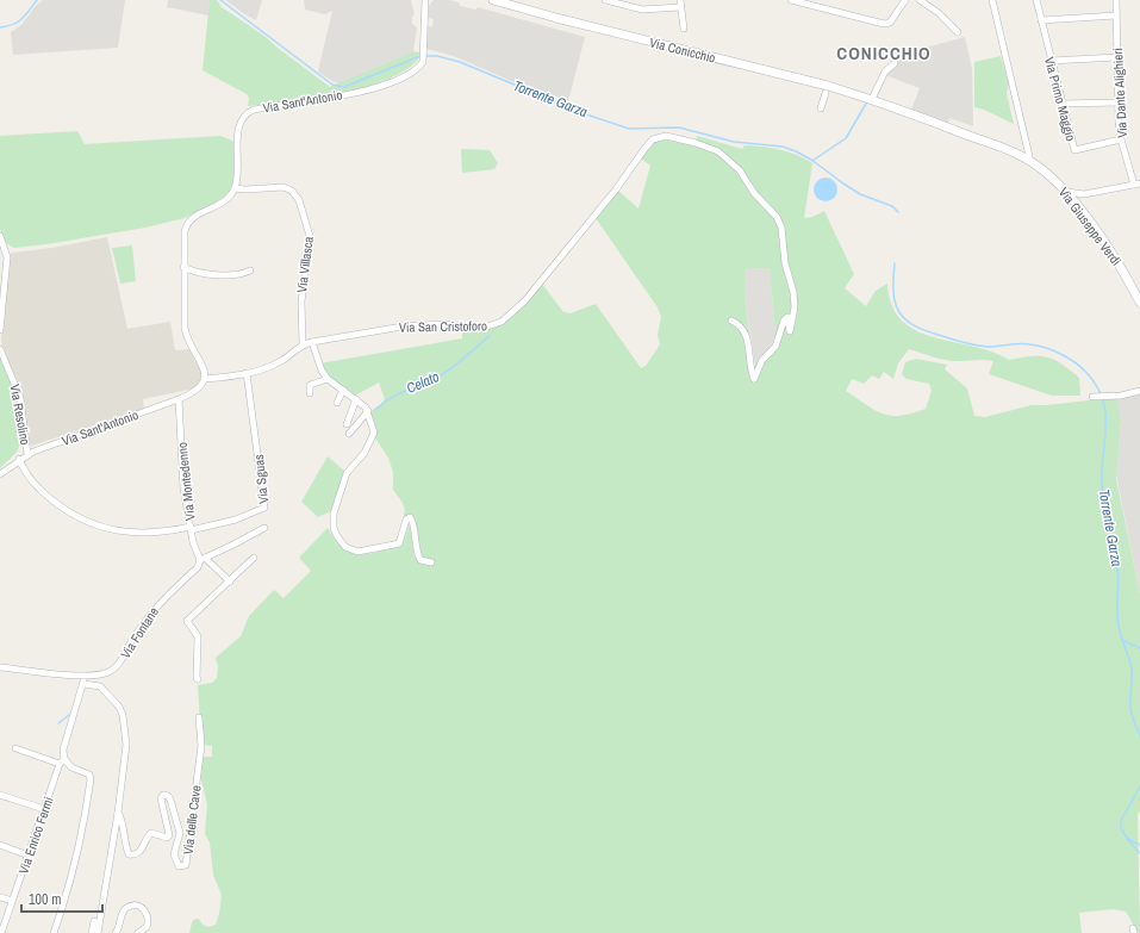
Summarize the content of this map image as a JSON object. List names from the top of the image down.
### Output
{
  "streets": {
    "main road": ["Via Conicchio", "Via Giuseppe Verdi"],
    "street": [
      "Via Dante Alighieri",
      "Via Primo Maggio",
      "Via Sant'Antonio",
      "Via Villasca",
      "Via San Cristoforo",
      "Via Resolino",
      "Via Sguas",
      "Via Montedenno",
      "Via Fontane",
      "Via delle Cave",
      "Via Enrico Fermi"
    ]
  },
  "crossings": [
    ["Via Conicchio", "Via Giuseppe Verdi"],
    ["Via Dante Alighieri", "Via Primo Maggio"],
    ["Via Sant'Antonio", "Via Villasca"],
    ["Via Sant'Antonio", "Via San Cristoforo"],
    ["Via Sant'Antonio", "Via Resolino"],
    ["Via Sant'Antonio", "Via Montedenno"],
    ["Via Villasca", "Via San Cristoforo"],
    ["Via San Cristoforo", "Via Sguas"],
    ["Via Resolino", "Via Sguas"],
    ["Via Resolino", "Via Montedenno"],
    ["Via Sguas", "Via Montedenno"],
    ["Via Montedenno", "Via Fontane"],
    ["Via Fontane", "Via Enrico Fermi"],
    ["Via delle Cave", "Via Enrico Fermi"]
  ],
  "districts": ["CONICCHIO"],
  "water": ["Torrente Garza", "Celato"],
  "scale_bar": "100 m"
}
